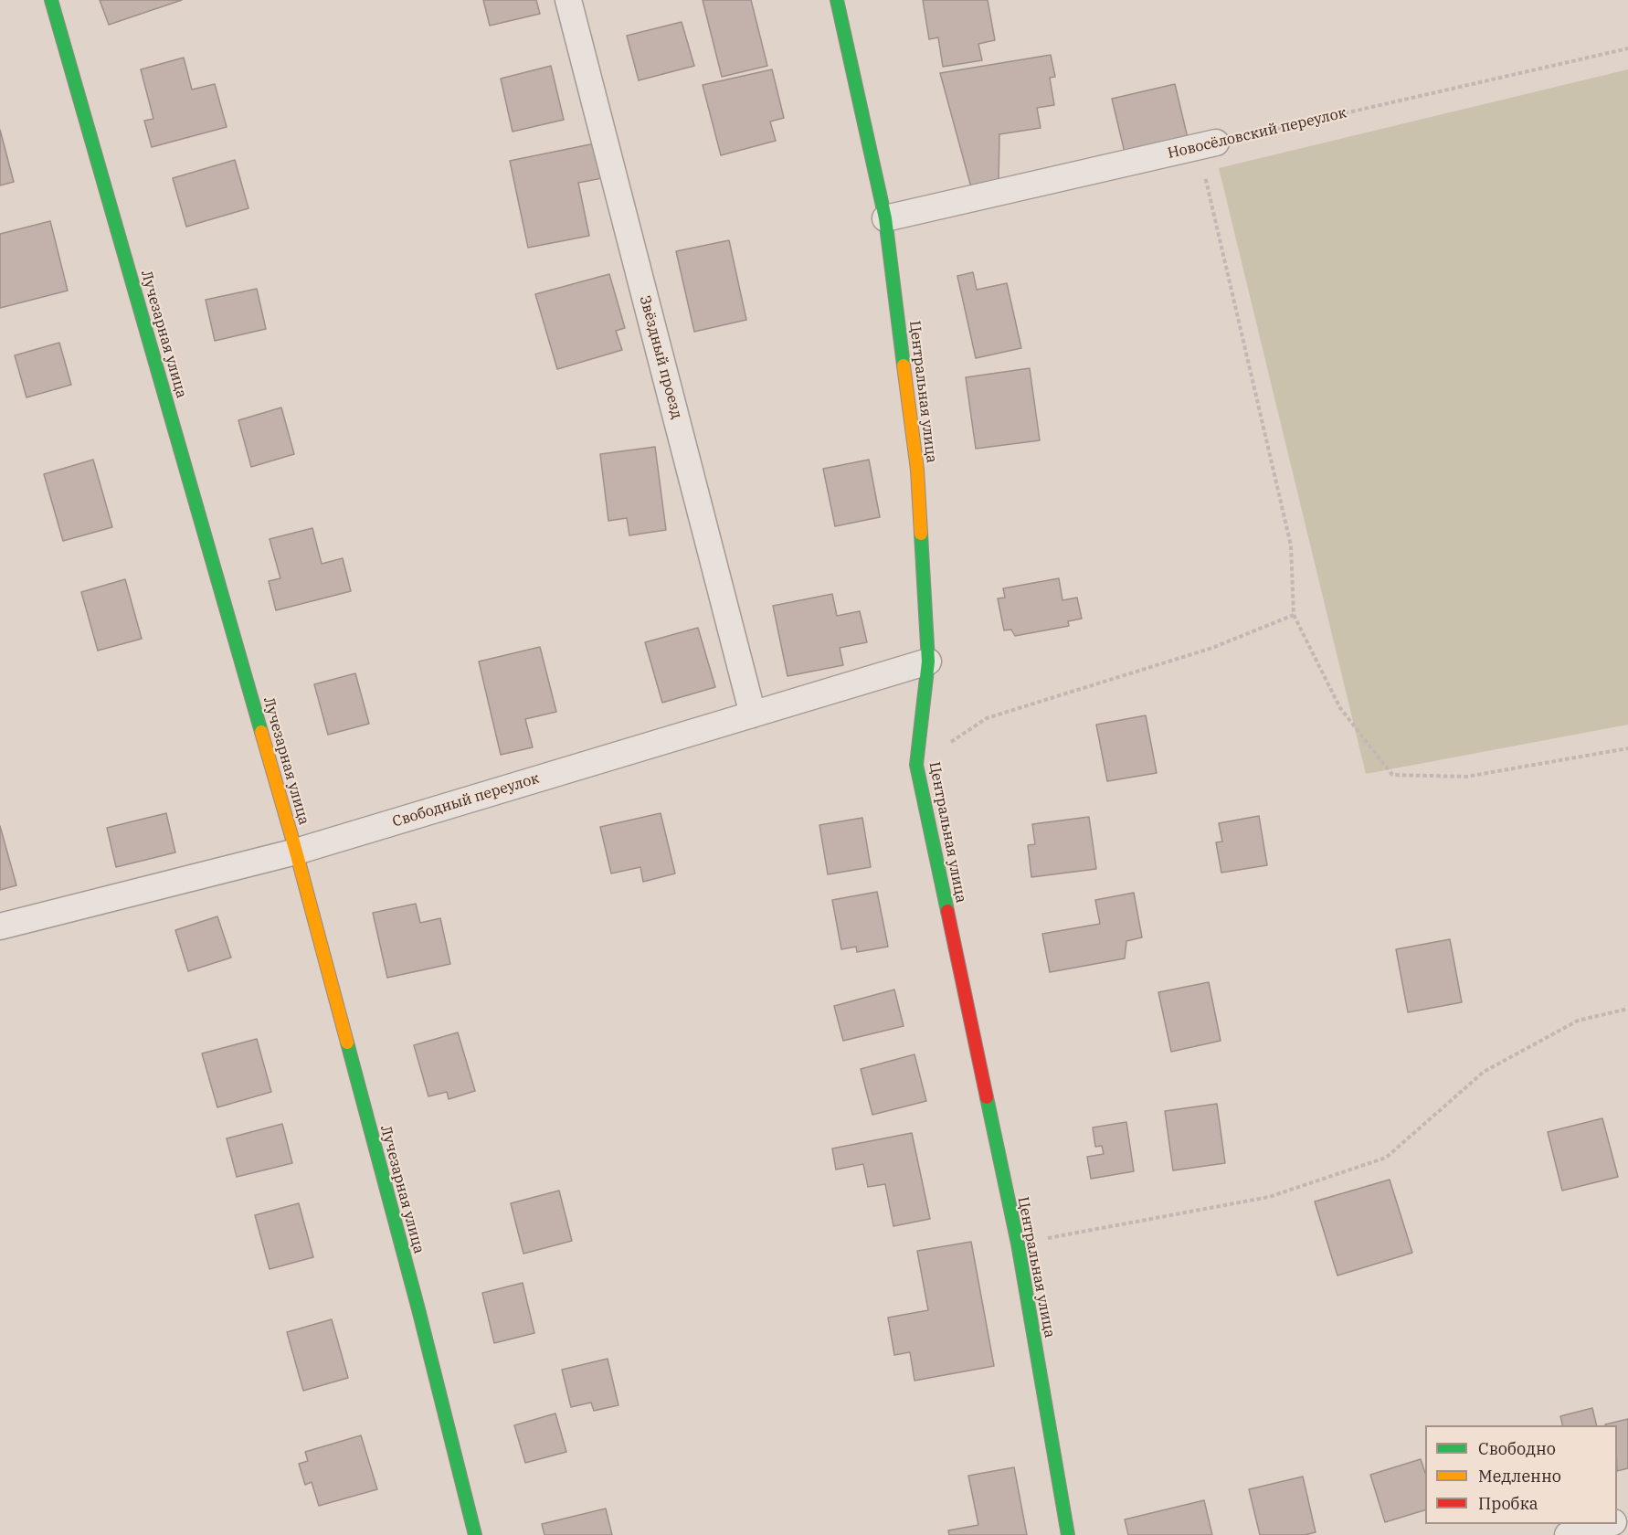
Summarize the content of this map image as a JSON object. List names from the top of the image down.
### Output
{
  "streets": {
    "street": [
      "Новосёловский переулок",
      "Лучезарная улица",
      "Звёздный проезд",
      "Центральная улица",
      "Свободный переулок"
    ]
  },
  "crossings": [
    ["Новосёловский переулок", "Центральная улица"],
    ["Лучезарная улица", "Свободный переулок"],
    ["Звёздный проезд", "Свободный переулок"],
    ["Центральная улица", "Свободный переулок"]
  ],
  "legend": ["Свободно", "Медленно", "Пробка"]
}
